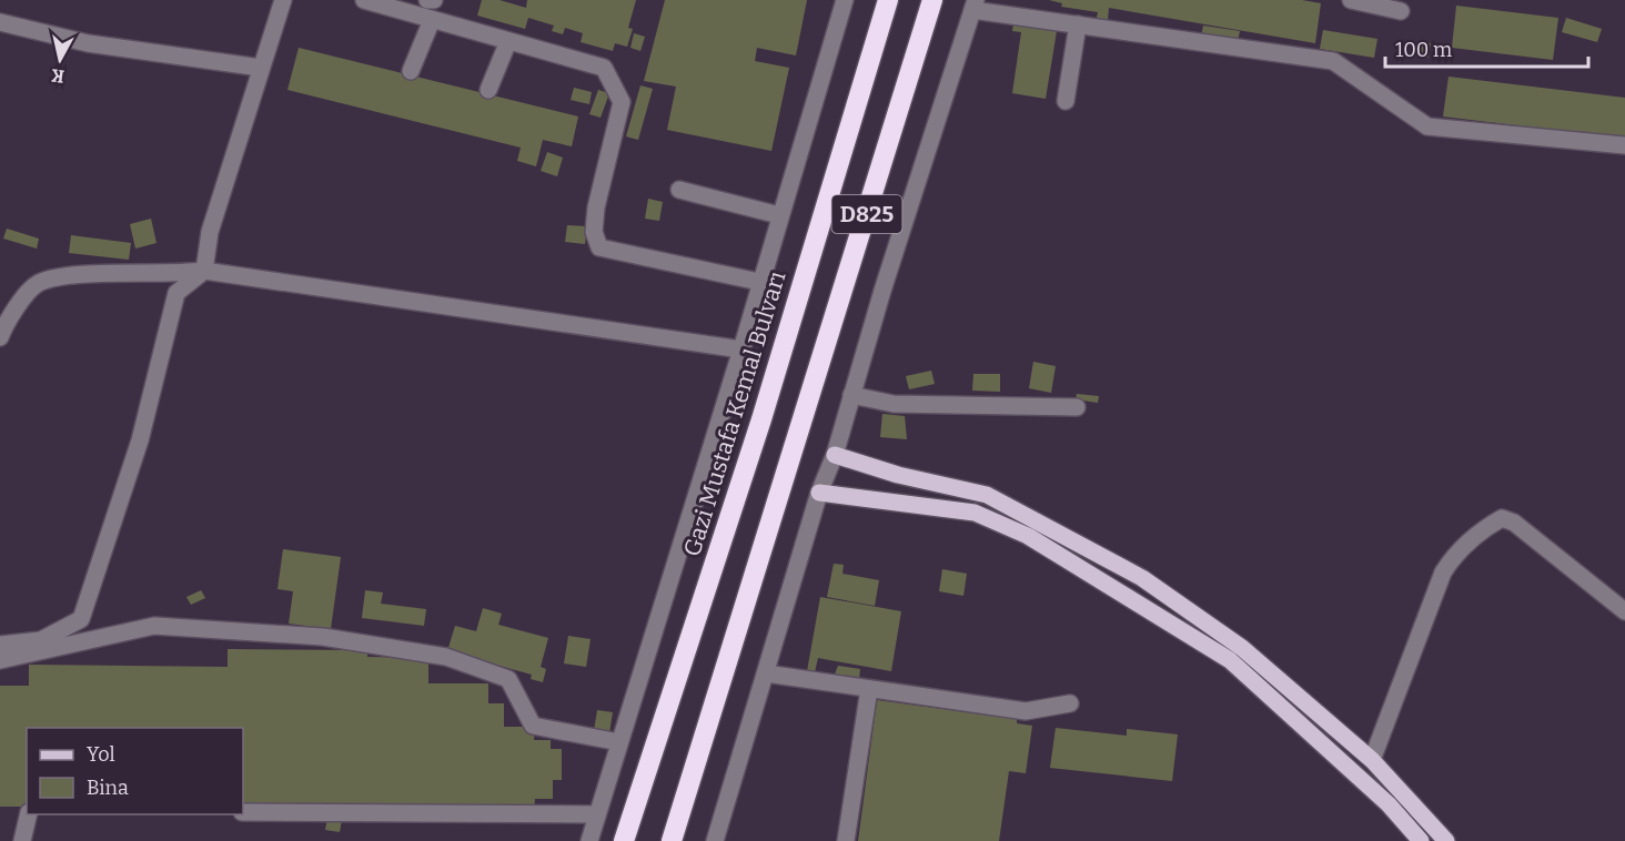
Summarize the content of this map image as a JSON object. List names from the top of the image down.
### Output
{
  "streets": {
    "highway": ["D825", "Gazi Mustafa Kemal Bulvarı"]
  },
  "legend": ["Yol", "Bina"],
  "scale_bar": "100 m",
  "north": "bottom"
}
